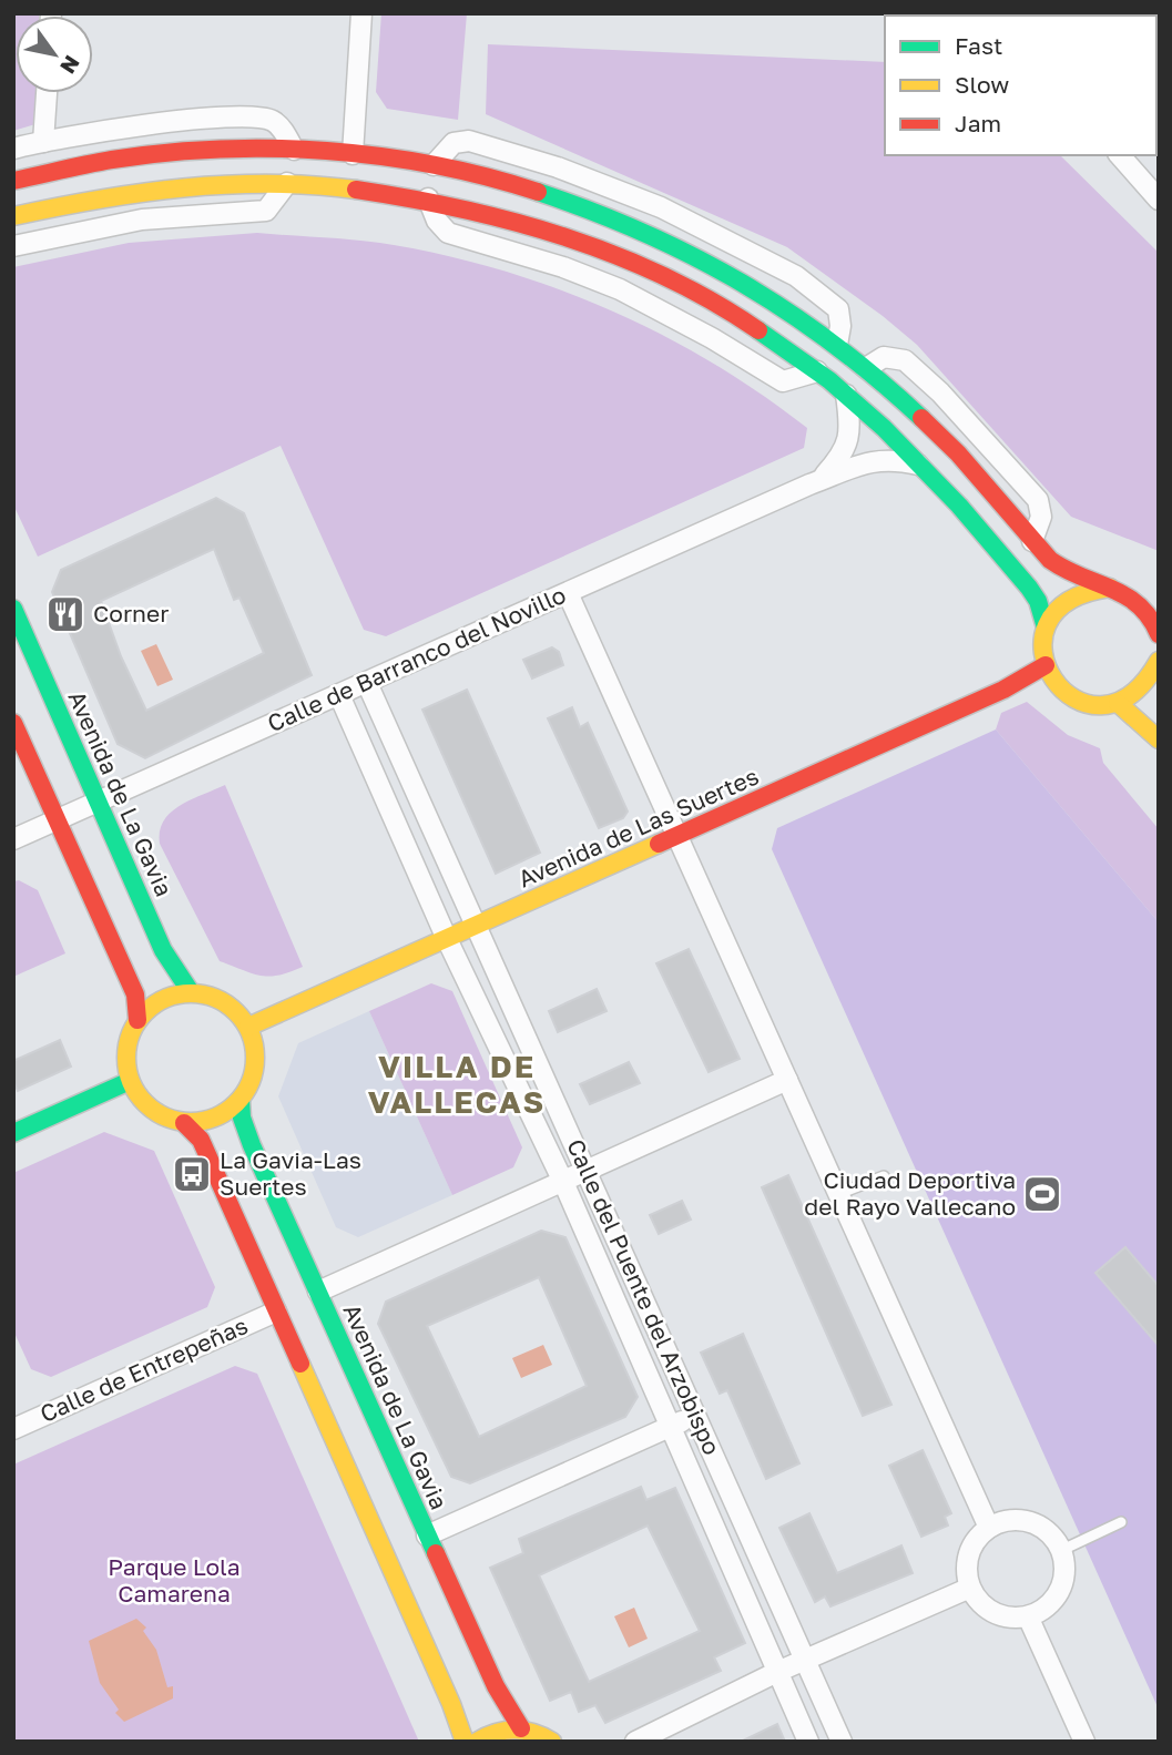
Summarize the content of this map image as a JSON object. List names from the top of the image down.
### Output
{
  "streets": {
    "main road": ["Avenida de La Gavia", "Avenida de Las Suertes"],
    "street": ["Calle de Barranco del Novillo", "Calle del Puente del Arzobispo", "Calle de Entrepeñas"]
  },
  "crossings": [
    ["Calle de Barranco del Novillo", "Avenida de La Gavia"],
    ["Calle de Barranco del Novillo", "Calle del Puente del Arzobispo"],
    ["Avenida de La Gavia", "Avenida de Las Suertes"],
    ["Avenida de Las Suertes", "Calle del Puente del Arzobispo"]
  ],
  "districts": ["VILLA DE VALLECAS"],
  "parks": ["Parque Lola Camarena"],
  "places": {
    "restaurant": ["Corner"],
    "bus stop": ["La Gavia-Las Suertes"],
    "sports": ["Ciudad Deportiva del Rayo Vallecano"]
  },
  "legend": ["Fast", "Slow", "Jam"],
  "north": "bottom right"
}
